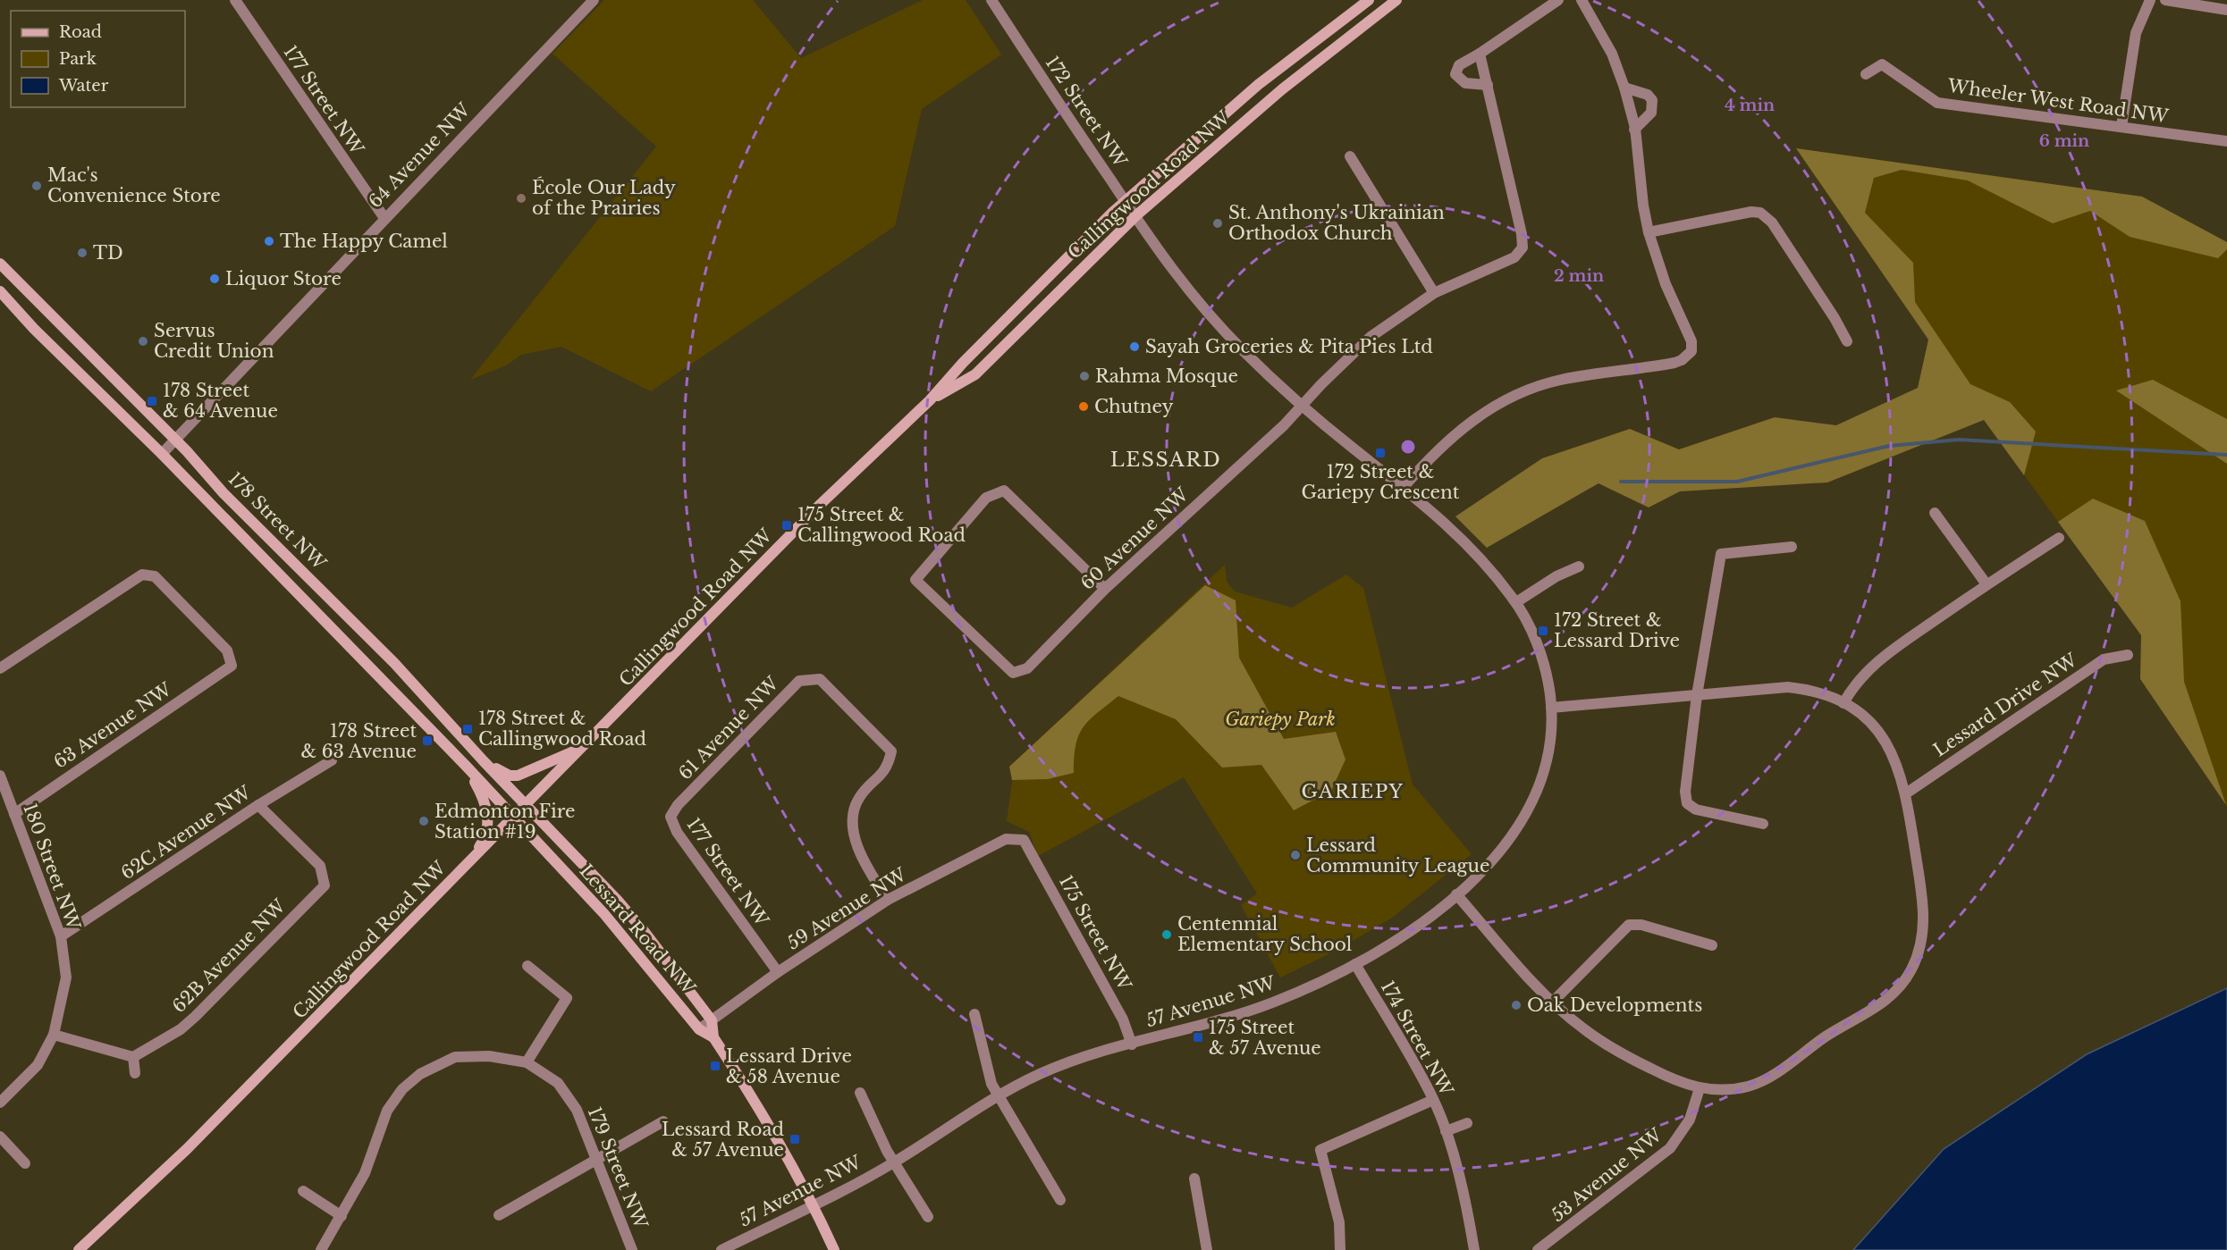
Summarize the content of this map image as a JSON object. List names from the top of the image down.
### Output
{
  "streets": {
    "main road": ["Callingwood Road NW", "178 Street NW", "Lessard Road NW"],
    "street": [
      "177 Street NW",
      "Wheeler West Road NW",
      "172 Street NW",
      "64 Avenue NW",
      "60 Avenue NW",
      "Lessard Drive NW",
      "63 Avenue NW",
      "61 Avenue NW",
      "62C Avenue NW",
      "180 Street NW",
      "59 Avenue NW",
      "175 Street NW",
      "62B Avenue NW",
      "57 Avenue NW",
      "174 Street NW",
      "179 Street NW",
      "53 Avenue NW"
    ]
  },
  "crossings": [
    ["177 Street NW", "64 Avenue NW"],
    ["177 Street NW", "61 Avenue NW"],
    ["177 Street NW", "59 Avenue NW"],
    ["172 Street NW", "Callingwood Road NW"],
    ["172 Street NW", "60 Avenue NW"],
    ["172 Street NW", "57 Avenue NW"],
    ["64 Avenue NW", "178 Street NW"],
    ["Callingwood Road NW", "178 Street NW"],
    ["Callingwood Road NW", "Lessard Road NW"],
    ["178 Street NW", "Lessard Road NW"],
    ["63 Avenue NW", "180 Street NW"],
    ["61 Avenue NW", "59 Avenue NW"],
    ["62C Avenue NW", "180 Street NW"],
    ["62C Avenue NW", "62B Avenue NW"],
    ["59 Avenue NW", "Lessard Road NW"],
    ["59 Avenue NW", "175 Street NW"],
    ["Lessard Road NW", "57 Avenue NW"],
    ["175 Street NW", "57 Avenue NW"],
    ["57 Avenue NW", "174 Street NW"]
  ],
  "districts": ["LESSARD", "GARIEPY"],
  "parks": ["Gariepy Park"],
  "places": {
    "other": [
      "Mac's Convenience Store",
      "École Our Lady of the Prairies",
      "St. Anthony's Ukrainian Orthodox Church",
      "The Happy Camel",
      "TD",
      "Liquor Store",
      "Servus Credit Union",
      "Sayah Groceries & Pita Pies Ltd",
      "Rahma Mosque",
      "Chutney",
      "Edmonton Fire Station #19",
      "Lessard Community League",
      "Centennial Elementary School",
      "Oak Developments"
    ],
    "transit": [
      "178 Street & 64 Avenue",
      "172 Street & Gariepy Crescent",
      "175 Street & Callingwood Road",
      "172 Street & Lessard Drive",
      "178 Street & Callingwood Road",
      "178 Street & 63 Avenue",
      "175 Street & 57 Avenue",
      "Lessard Drive & 58 Avenue",
      "Lessard Road & 57 Avenue"
    ]
  },
  "legend": ["Road", "Park", "Water"],
  "rings": ["4 min", "6 min", "2 min"]
}
